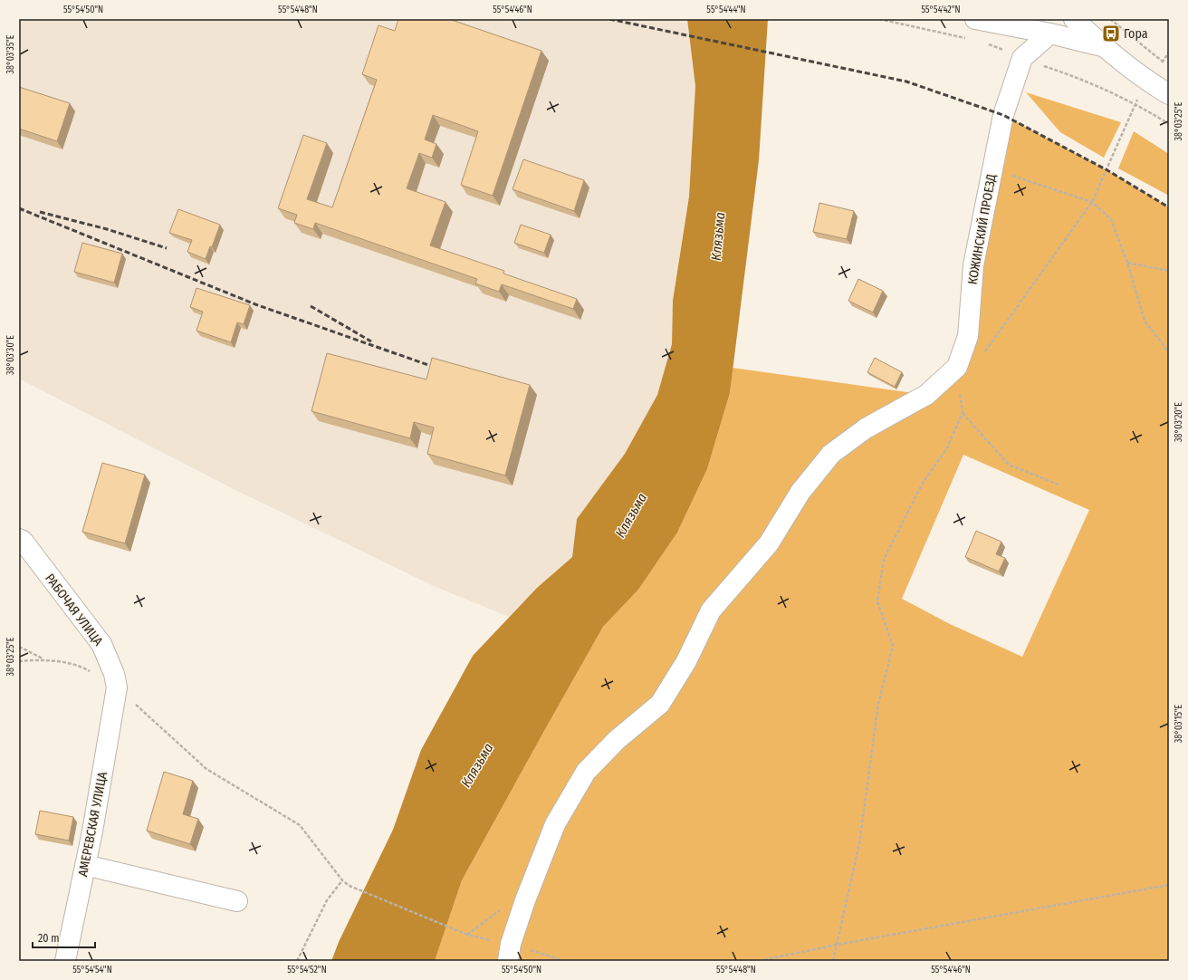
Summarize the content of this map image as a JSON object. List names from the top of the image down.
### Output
{
  "streets": {
    "street": ["КОЖИНСКИЙ ПРОЕЗД", "РАБОЧАЯ УЛИЦА", "АМЕРЕВСКАЯ УЛИЦА"]
  },
  "crossings": [
    ["РАБОЧАЯ УЛИЦА", "АМЕРЕВСКАЯ УЛИЦА"]
  ],
  "water": ["Клязьма"],
  "places": {
    "bus stop": ["Гора"]
  },
  "scale_bar": "20 m",
  "coordinates": [
    "55°54'50\"N",
    "55°54'48\"N",
    "55°54'46\"N",
    "55°54'44\"N",
    "55°54'42\"N",
    "38°03'35\"E",
    "38°03'25\"E",
    "38°03'30\"E",
    "38°03'20\"E",
    "38°03'15\"E",
    "55°54'54\"N",
    "55°54'52\"N"
  ]
}
